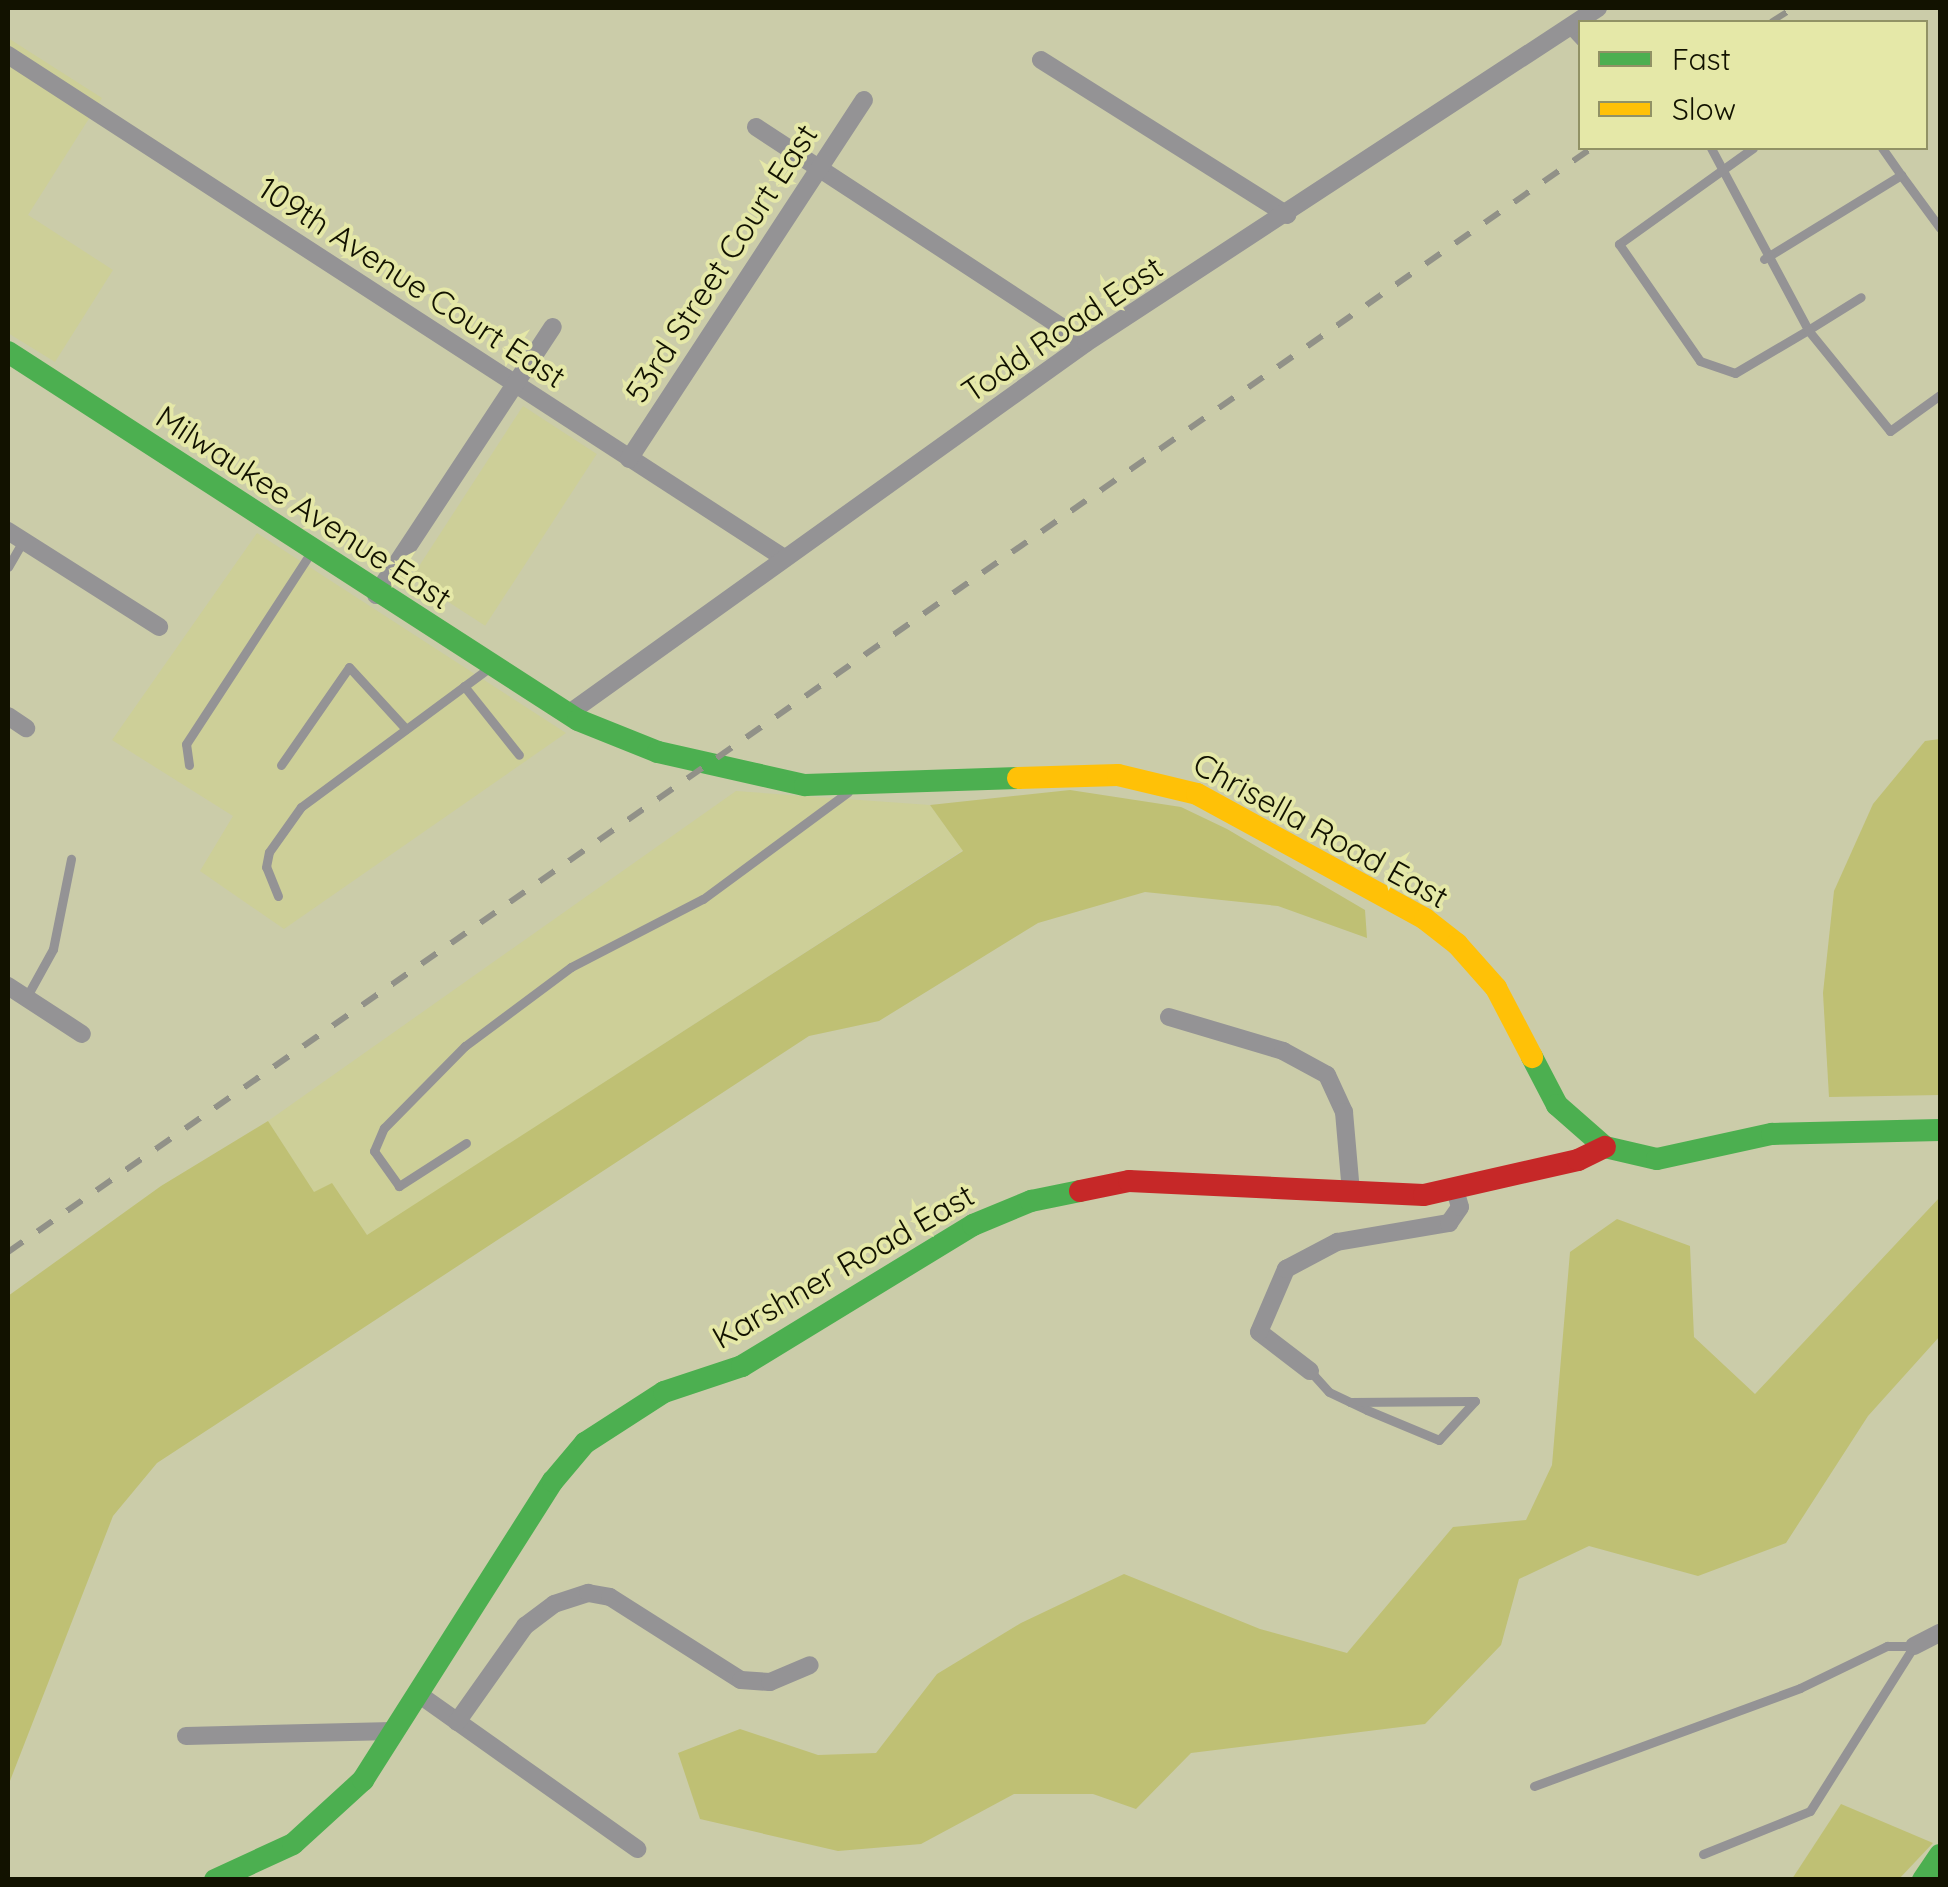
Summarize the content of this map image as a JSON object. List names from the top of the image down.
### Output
{
  "streets": {
    "street": [
      "53rd Street Court East",
      "109th Avenue Court East",
      "Todd Road East",
      "Milwaukee Avenue East",
      "Chrisella Road East",
      "Karshner Road East"
    ]
  },
  "crossings": [
    ["53rd Street Court East", "109th Avenue Court East"],
    ["109th Avenue Court East", "Todd Road East"],
    ["Todd Road East", "Milwaukee Avenue East"],
    ["Todd Road East", "Chrisella Road East"],
    ["Milwaukee Avenue East", "Chrisella Road East"],
    ["Chrisella Road East", "Karshner Road East"]
  ],
  "legend": ["Fast", "Slow"]
}
